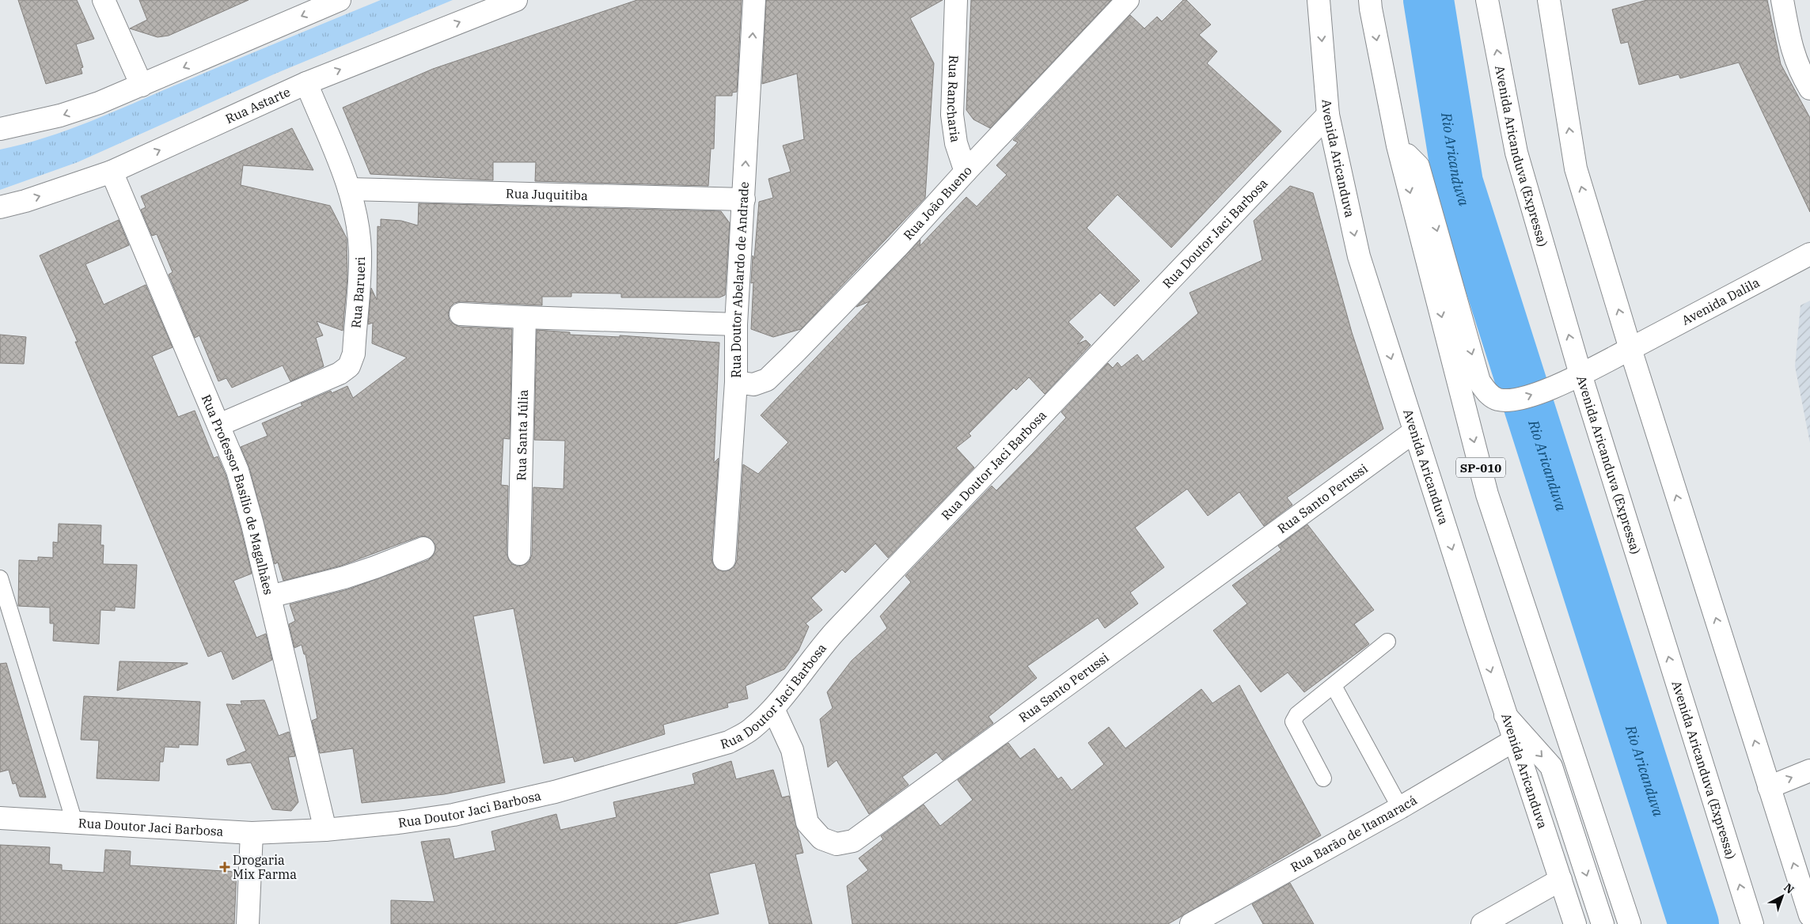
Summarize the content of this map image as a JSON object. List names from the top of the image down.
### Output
{
  "streets": {
    "main road": [
      "Rua Rancharia",
      "Rua Astarte",
      "Avenida Aricanduva (Expressa)",
      "Avenida Aricanduva",
      "Rua Juquitiba",
      "Rua João Bueno",
      "Rua Doutor Jaci Barbosa",
      "Rua Doutor Abelardo de Andrade",
      "Rua Barueri",
      "Avenida Dalila",
      "Rua Santa Júlia",
      "SP-010",
      "Rua Professor Basílio de Magalhães",
      "Rua Santo Perussi",
      "Rua Barão de Itamaracá"
    ]
  },
  "crossings": [
    ["Rua Rancharia", "Rua João Bueno"],
    ["Rua Astarte", "Rua Barueri"],
    ["Rua Astarte", "Rua Professor Basílio de Magalhães"],
    ["Avenida Aricanduva (Expressa)", "Avenida Dalila"],
    ["Avenida Aricanduva", "Rua Doutor Jaci Barbosa"],
    ["Avenida Aricanduva", "Rua Santo Perussi"],
    ["Avenida Aricanduva", "Rua Barão de Itamaracá"],
    ["Rua Juquitiba", "Rua Doutor Abelardo de Andrade"],
    ["Rua Juquitiba", "Rua Barueri"],
    ["Rua João Bueno", "Rua Doutor Abelardo de Andrade"],
    ["Rua Doutor Jaci Barbosa", "Rua Professor Basílio de Magalhães"],
    ["Rua Doutor Jaci Barbosa", "Rua Santo Perussi"],
    ["Rua Barueri", "Rua Professor Basílio de Magalhães"],
    ["Avenida Dalila", "SP-010"]
  ],
  "one_way": ["Rua Doutor Abelardo de Andrade"],
  "water": ["Rio Aricanduva"],
  "places": {
    "health": ["Drogaria Mix Farma"]
  },
  "north": "top right"
}
